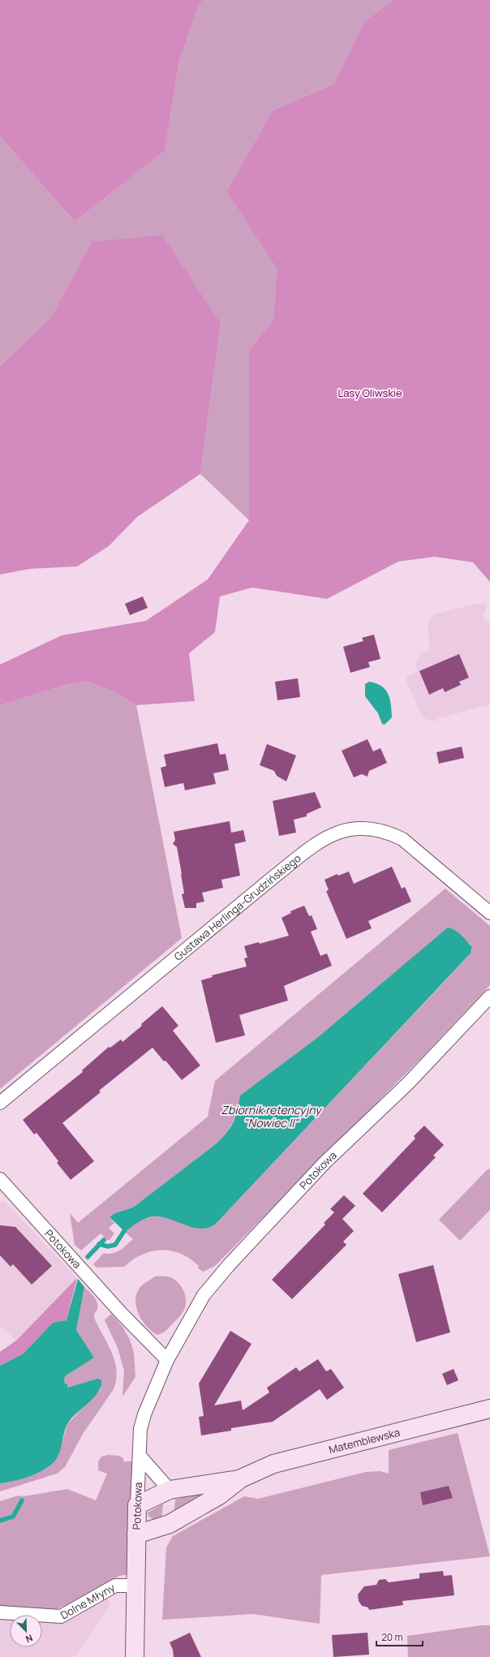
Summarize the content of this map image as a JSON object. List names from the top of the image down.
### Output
{
  "streets": {
    "street": [
      "Gustawa Herlinga-Grudzińskiego",
      "Potokowa",
      "Matemblewska",
      "Dolne Młyny"
    ]
  },
  "crossings": [
    ["Potokowa", "Matemblewska"],
    ["Potokowa", "Dolne Młyny"]
  ],
  "water": ["Zbiornik retencyjny \"Nowiec II\""],
  "parks": ["Lasy Oliwskie"],
  "scale_bar": "20 m",
  "north": "bottom right"
}
